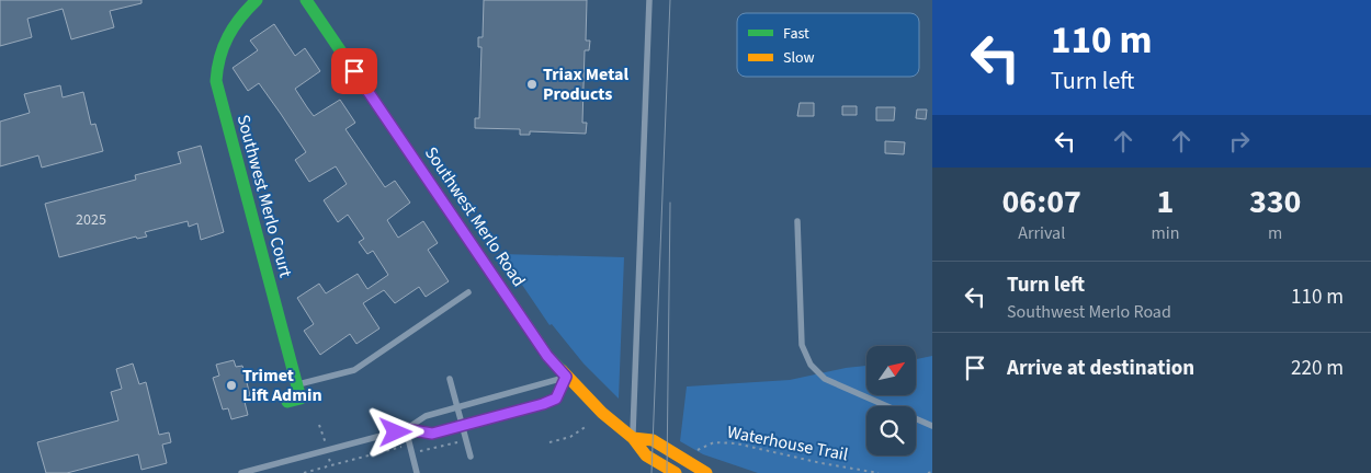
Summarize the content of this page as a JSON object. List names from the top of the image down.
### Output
{
  "streets": {
    "street": ["Southwest Merlo Court", "Southwest Merlo Road"],
    "path": ["Waterhouse Trail"]
  },
  "places": ["Triax Metal Products", "Trimet Lift Admin"],
  "house_numbers": ["2025"],
  "legend": ["Fast", "Slow"],
  "north": "top right",
  "page": {
    "turn": ["110 m", "Turn left"],
    "eta": [
      "06:07",
      "Arrival",
      "1",
      "min",
      "330",
      "m"
    ],
    "list": [
      {
        "name": "Turn left",
        "note": "Southwest Merlo Road",
        "value": "110 m"
      },
      {
        "name": "Arrive at destination",
        "value": "220 m"
      }
    ]
  }
}
